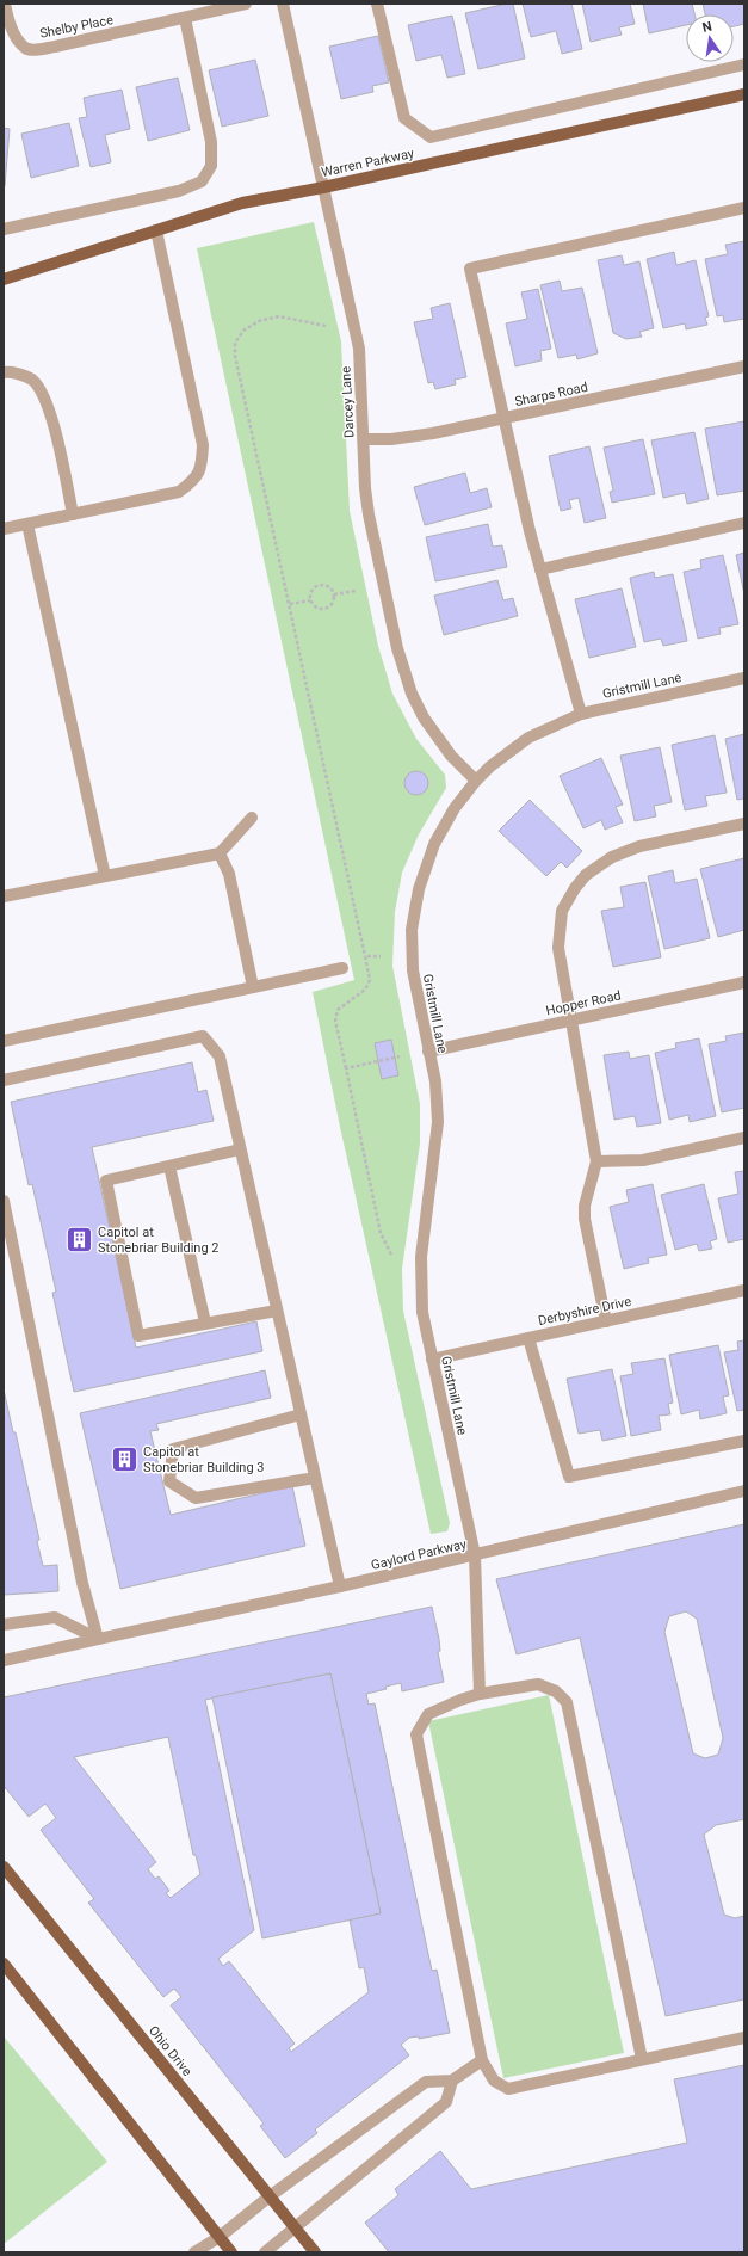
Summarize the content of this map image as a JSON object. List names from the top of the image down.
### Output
{
  "streets": {
    "main road": ["Warren Parkway", "Ohio Drive"],
    "street": [
      "Shelby Place",
      "Sharps Road",
      "Darcey Lane",
      "Gristmill Lane",
      "Hopper Road",
      "Derbyshire Drive",
      "Gaylord Parkway"
    ]
  },
  "crossings": [
    ["Warren Parkway", "Darcey Lane"],
    ["Sharps Road", "Darcey Lane"],
    ["Darcey Lane", "Gristmill Lane"],
    ["Gristmill Lane", "Hopper Road"],
    ["Gristmill Lane", "Derbyshire Drive"],
    ["Gristmill Lane", "Gaylord Parkway"]
  ],
  "places": {
    "building": ["Capitol at Stonebriar Building 2", "Capitol at Stonebriar Building 3"]
  },
  "north": "top"
}
